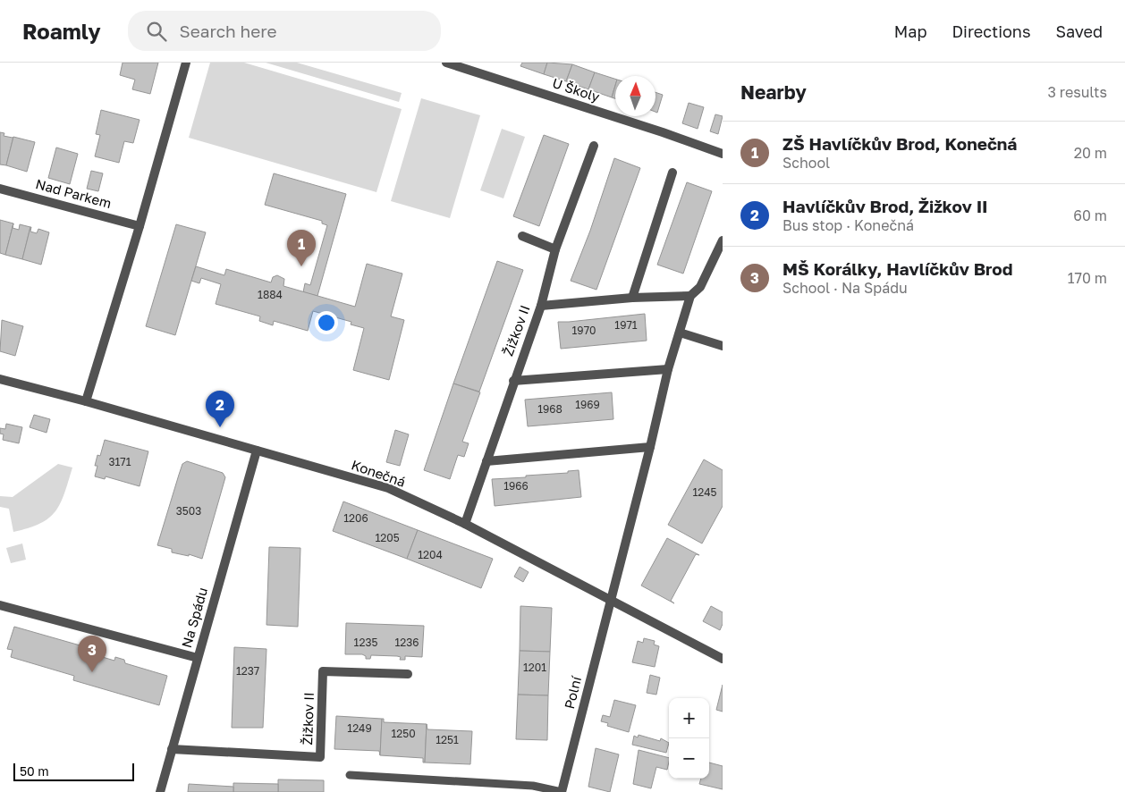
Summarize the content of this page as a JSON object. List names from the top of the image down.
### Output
{
  "streets": {
    "street": [
      "U Školy",
      "Nad Parkem",
      "Žižkov II",
      "Konečná",
      "Na Spádu",
      "Polní"
    ]
  },
  "crossings": [
    ["Žižkov II", "Konečná"],
    ["Žižkov II", "Na Spádu"],
    ["Konečná", "Na Spádu"],
    ["Konečná", "Polní"]
  ],
  "house_numbers": [
    "1884",
    "1971",
    "1970",
    "1969",
    "1968",
    "3171",
    "1966",
    "1245",
    "3503",
    "1206",
    "1205",
    "1204",
    "1235",
    "1236",
    "1201",
    "1237",
    "1249",
    "1250",
    "1251"
  ],
  "scale_bar": "50 m",
  "north": "top",
  "page": {
    "header": "Roamly",
    "search": "Search here",
    "nav": ["Map", "Directions", "Saved"],
    "heading": ["Nearby", "3 results"],
    "list": [
      {
        "mark": "1",
        "name": "ZŠ Havlíčkův Brod, Konečná",
        "note": "School",
        "value": "20 m"
      },
      {
        "mark": "2",
        "name": "Havlíčkův Brod, Žižkov II",
        "note": "Bus stop · Konečná",
        "value": "60 m"
      },
      {
        "mark": "3",
        "name": "MŠ Korálky, Havlíčkův Brod",
        "note": "School · Na Spádu",
        "value": "170 m"
      }
    ],
    "pins": ["1", "2", "3"],
    "map_buttons": ["+", "−"],
    "scale": "50 m"
  }
}
